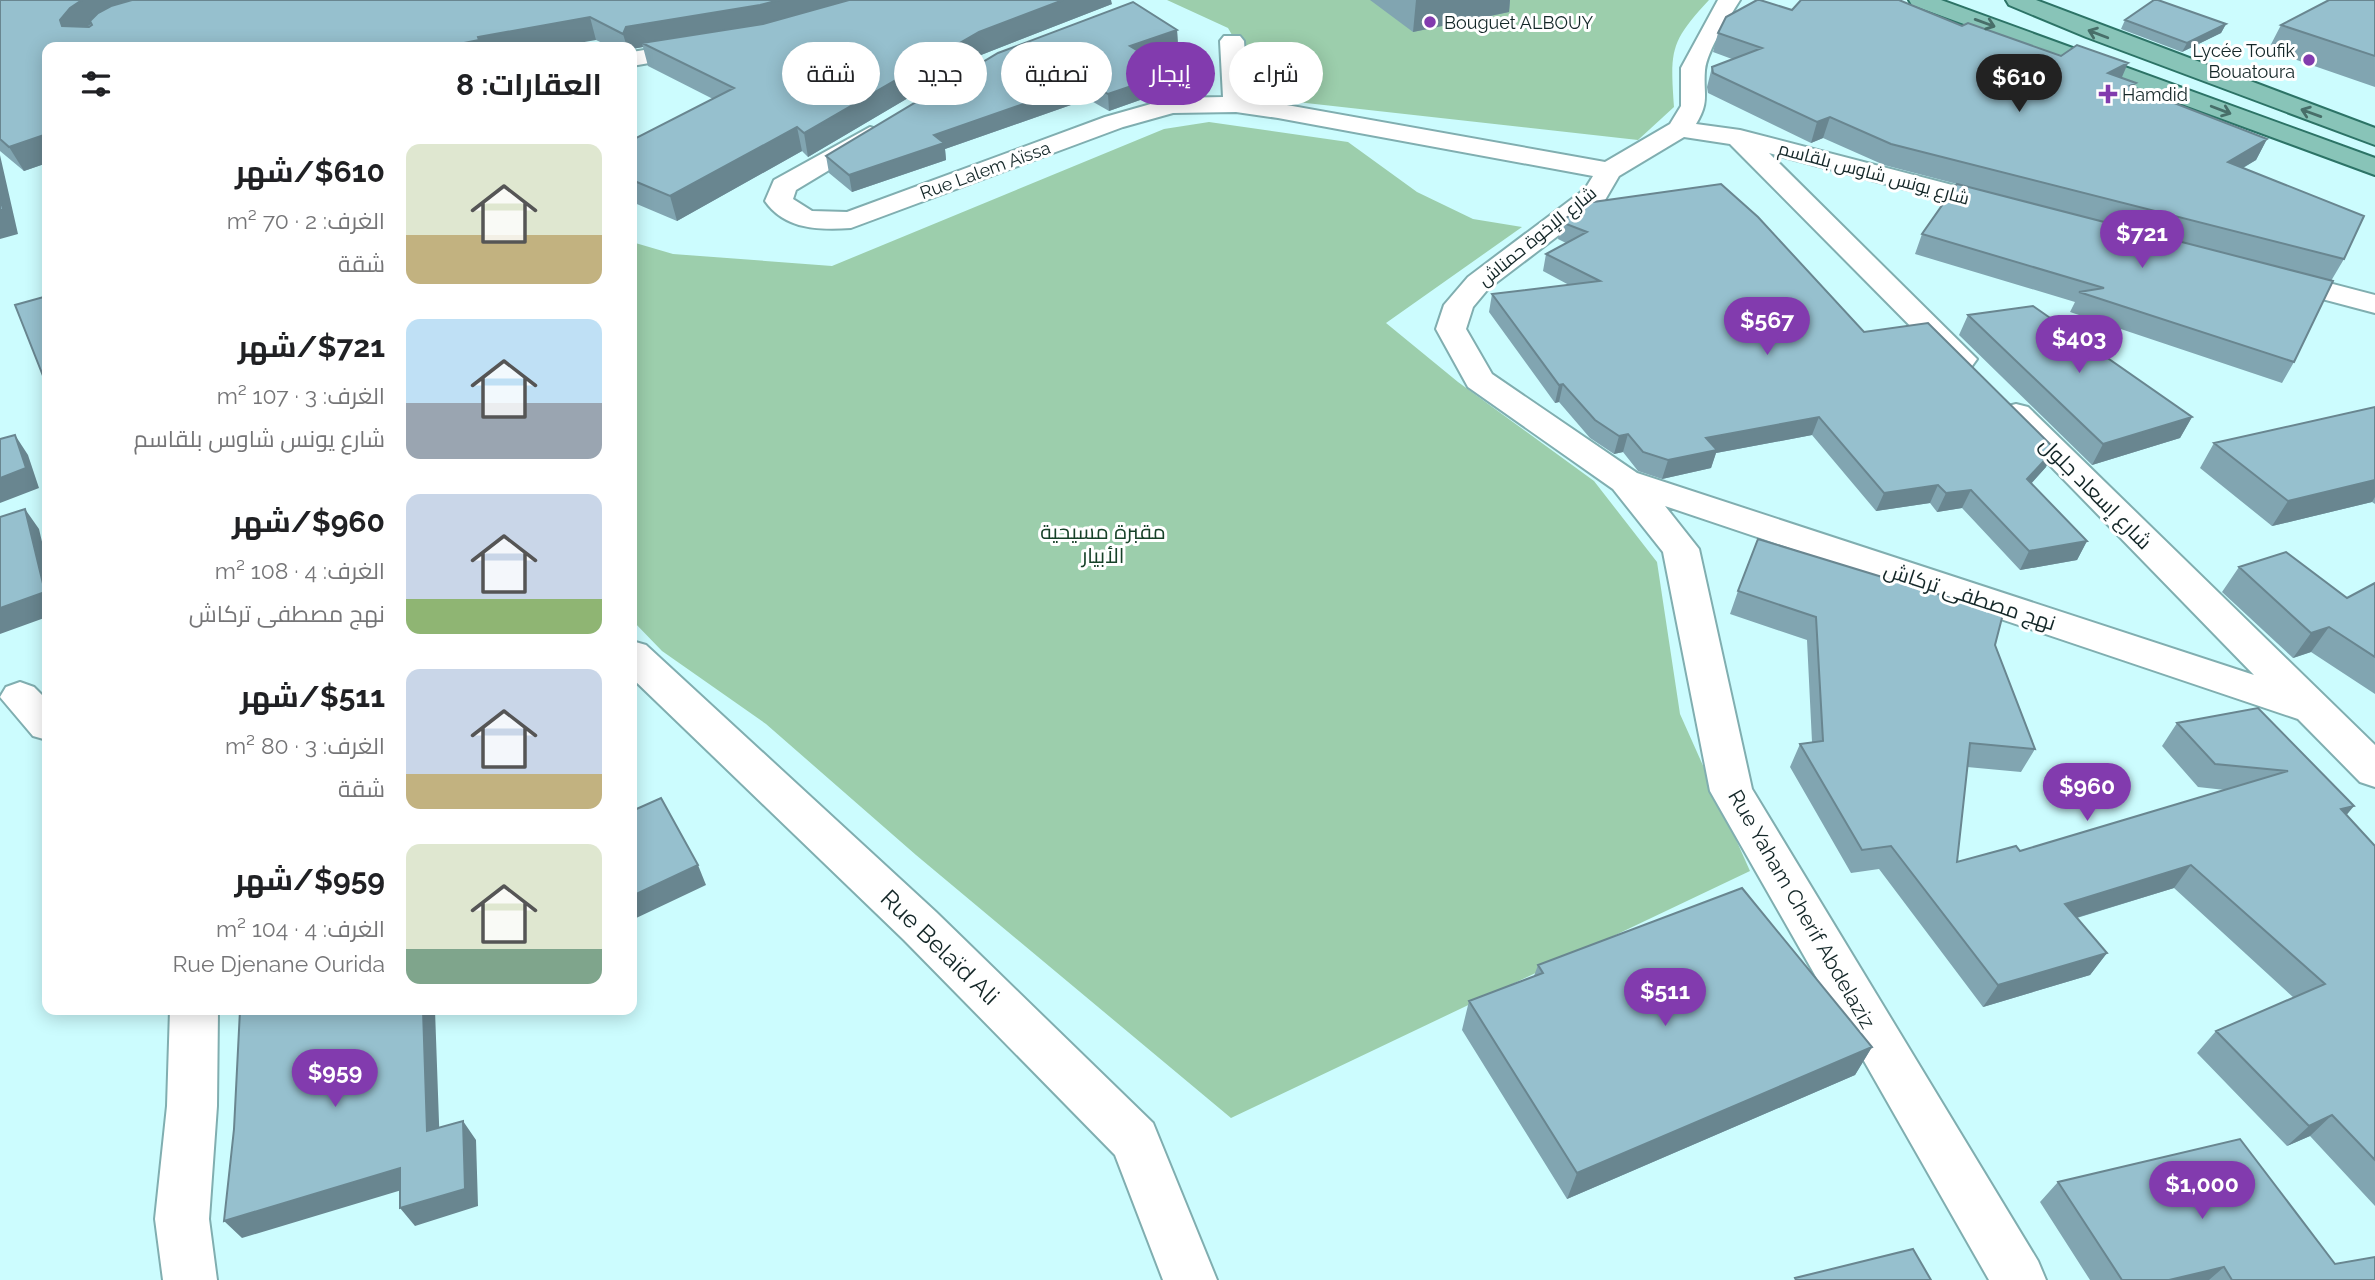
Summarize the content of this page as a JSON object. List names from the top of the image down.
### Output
{
  "streets": {
    "street": [
      "Rue Lalem Aïssa",
      "شارع يونس شاوس بلقاسم",
      "شارع الإخوة حمناش",
      "شارع إسعاد جلول",
      "نهج مصطفى تركاش",
      "Rue Yaham Cherif Abdelaziz",
      "Rue Belaïd Ali"
    ]
  },
  "crossings": [
    ["Rue Lalem Aïssa", "شارع الإخوة حمناش"],
    ["شارع يونس شاوس بلقاسم", "شارع إسعاد جلول"],
    ["شارع الإخوة حمناش", "نهج مصطفى تركاش"],
    ["شارع الإخوة حمناش", "Rue Yaham Cherif Abdelaziz"],
    ["شارع إسعاد جلول", "نهج مصطفى تركاش"],
    ["نهج مصطفى تركاش", "Rue Yaham Cherif Abdelaziz"]
  ],
  "parks": ["مقبرة مسيحية الأبيار"],
  "places": {
    "other": ["Bouguet ALBOUY", "Lycée Toufik Bouatoura"],
    "health": ["Hamdid"]
  },
  "page": {
    "chip": [
      "شراء",
      "إيجار",
      "تصفية",
      "جديد",
      "شقة"
    ],
    "heading": "العقارات: 8",
    "price": [
      "$610",
      "$721",
      "$567",
      "$403",
      "$960",
      "$511",
      "$959",
      "$1,000"
    ],
    "list": [
      {
        "name": "$610/شهر",
        "note": "الغرف: 2 · 70 m² · شقة"
      },
      {
        "name": "$721/شهر",
        "note": "الغرف: 3 · 107 m² · شارع يونس شاوس بلقاسم"
      },
      {
        "name": "$960/شهر",
        "note": "الغرف: 4 · 108 m² · نهج مصطفى تركاش"
      },
      {
        "name": "$511/شهر",
        "note": "الغرف: 3 · 80 m² · شقة"
      },
      {
        "name": "$959/شهر",
        "note": "الغرف: 4 · 104 m² · Rue Djenane Ourida"
      }
    ]
  }
}
